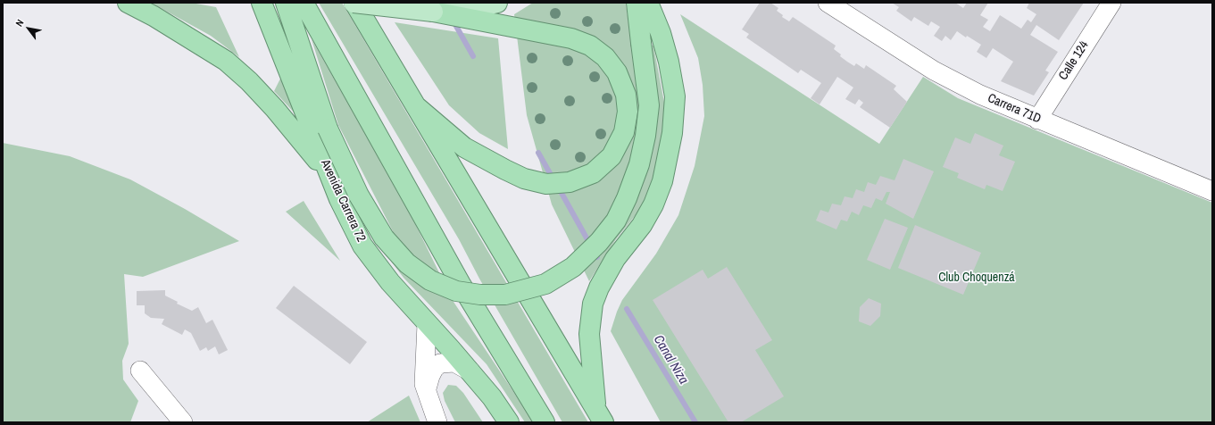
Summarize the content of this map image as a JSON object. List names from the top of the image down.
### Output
{
  "streets": {
    "highway": ["Avenida Carrera 72"],
    "street": ["Calle 124", "Carrera 71D"]
  },
  "crossings": [
    ["Calle 124", "Carrera 71D"]
  ],
  "water": ["Canal Niza"],
  "parks": ["Club Choquenzá"],
  "north": "top left"
}
